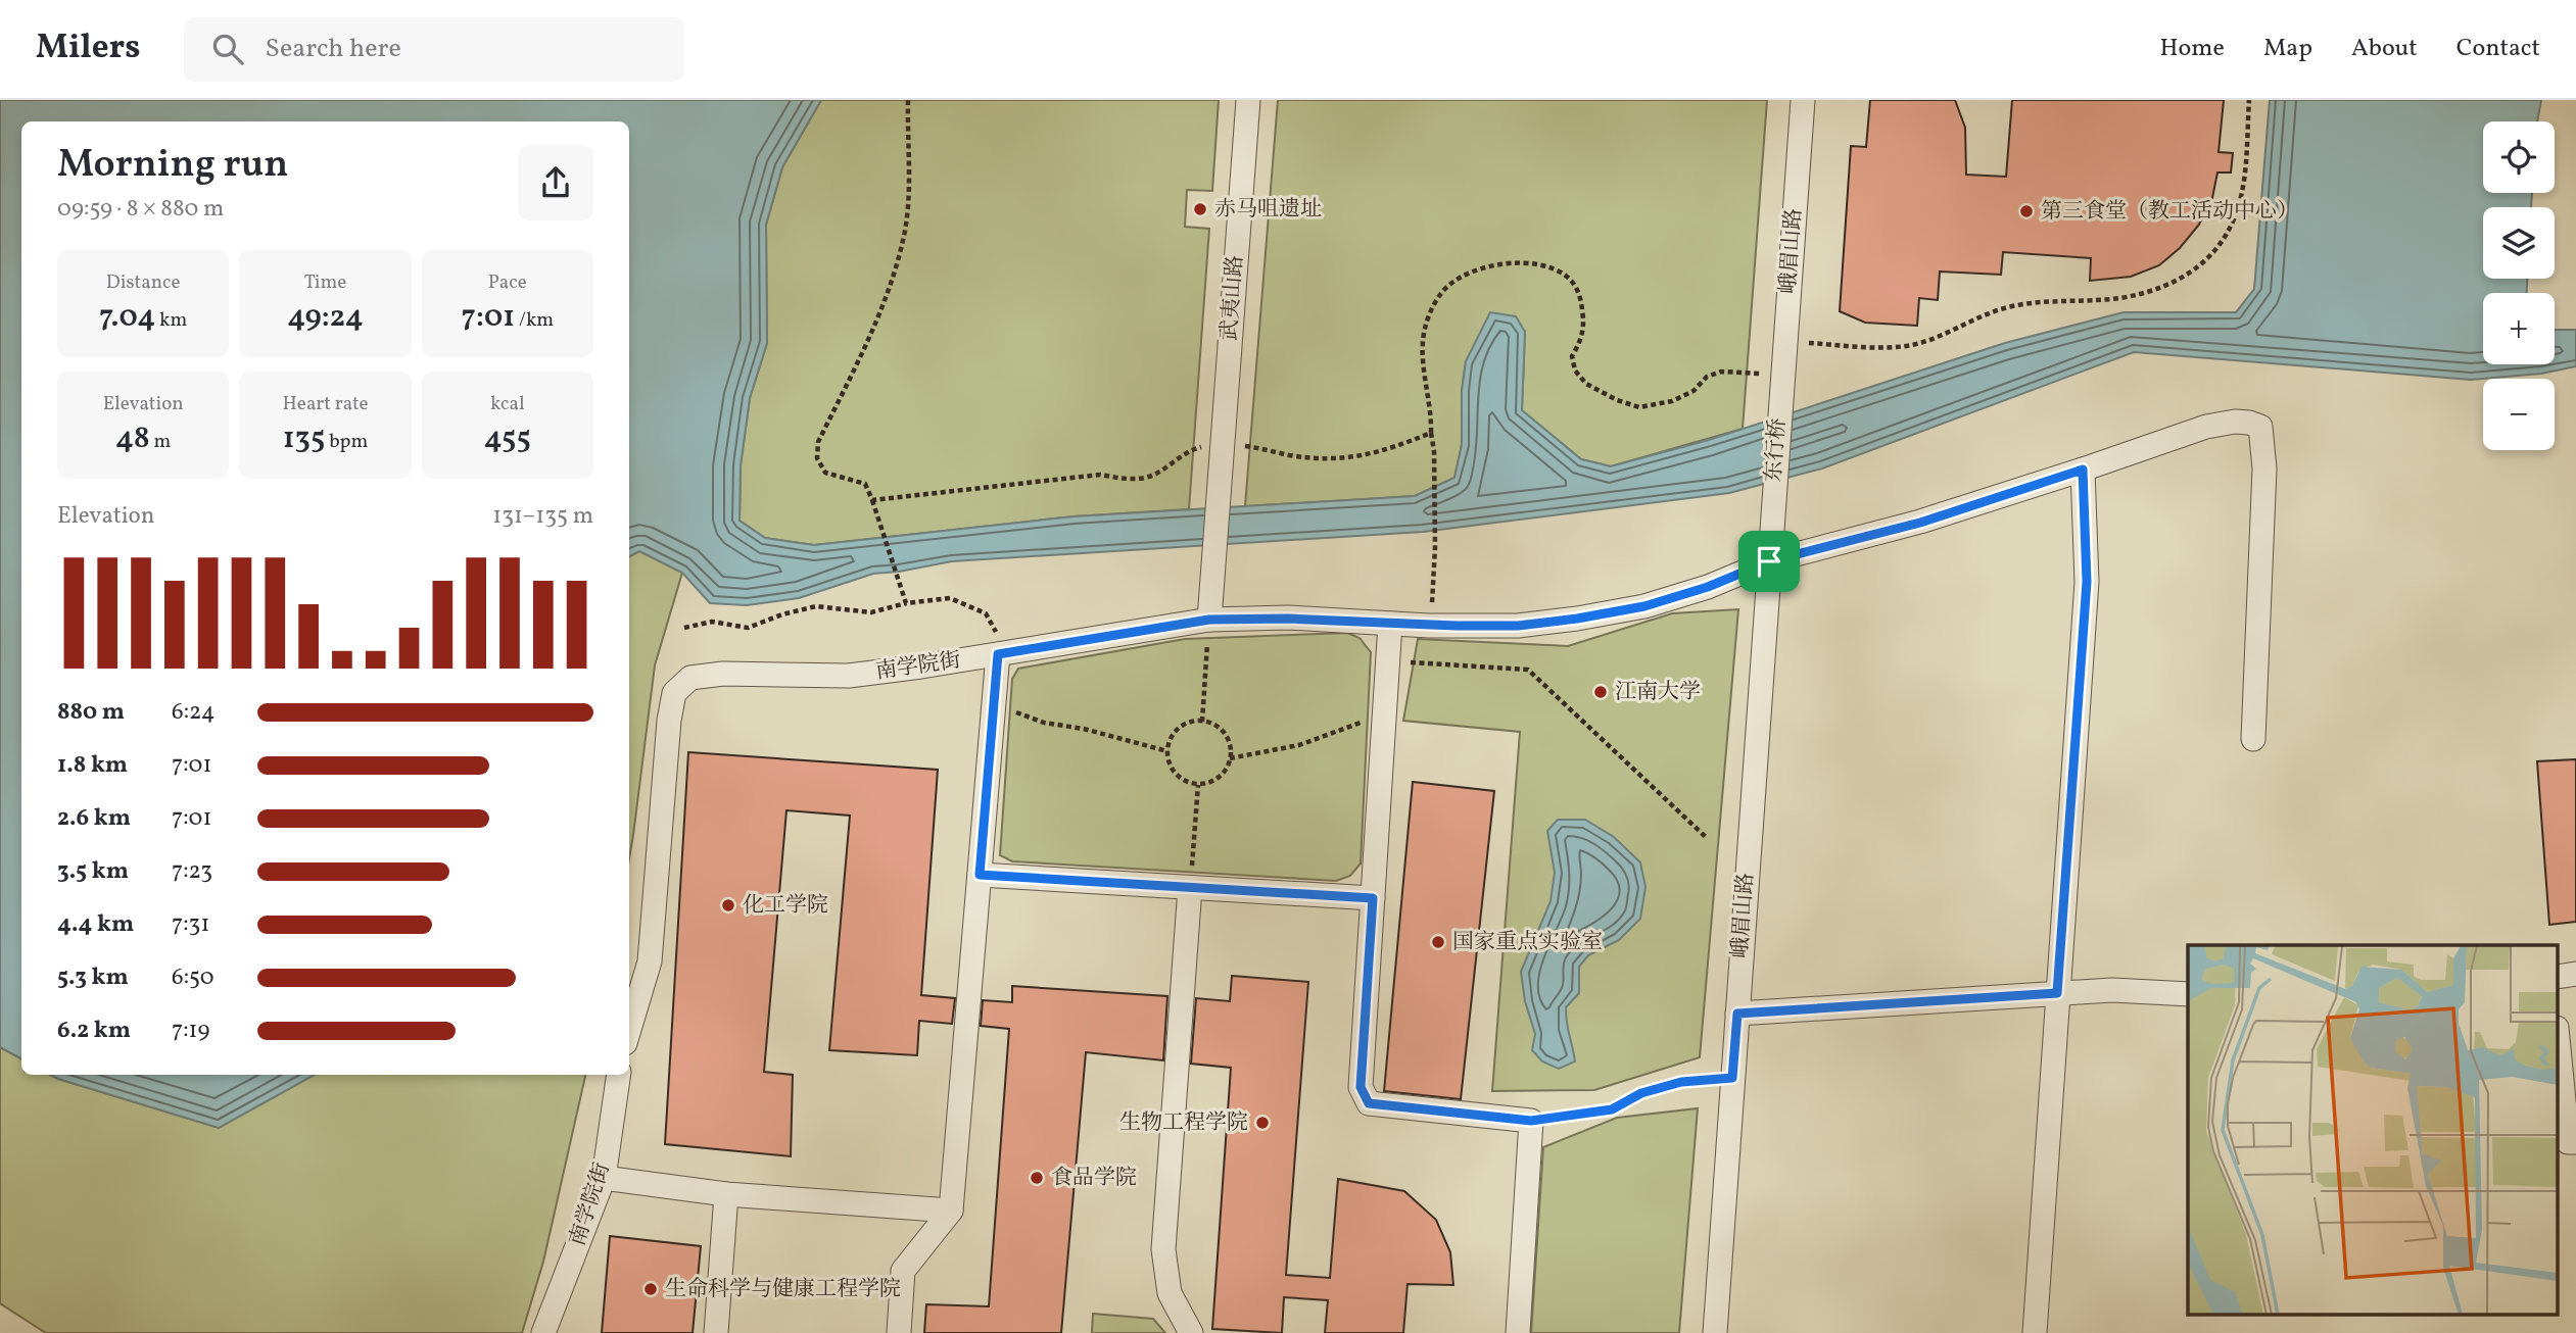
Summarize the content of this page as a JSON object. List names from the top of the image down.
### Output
{
  "streets": {
    "street": [
      "峨眉山路",
      "武夷山路",
      "东行桥",
      "南学院街"
    ]
  },
  "crossings": [
    ["峨眉山路", "东行桥"],
    ["峨眉山路", "南学院街"],
    ["武夷山路", "南学院街"]
  ],
  "places": [
    "赤马咀遗址",
    "第三食堂（教工活动中心）",
    "江南大学",
    "化工学院",
    "国家重点实验室",
    "生物工程学院",
    "食品学院",
    "生命科学与健康工程学院"
  ],
  "page": {
    "header": "Milers",
    "search": "Search here",
    "nav": [
      "Home",
      "Map",
      "About",
      "Contact"
    ],
    "map_buttons": ["+", "−"],
    "heading": ["Morning run", "09:59 · 8 × 880 m"],
    "stats": [
      ["Distance", "7.04 km"],
      ["Time", "49:24"],
      ["Pace", "7:01 /km"],
      ["Elevation", "48 m"],
      ["Heart rate", "135 bpm"],
      ["kcal", "455"]
    ],
    "chart": ["Elevation", "131–135 m"],
    "list": [
      {
        "name": "880 m",
        "note": "6:24"
      },
      {
        "name": "1.8 km",
        "note": "7:01"
      },
      {
        "name": "2.6 km",
        "note": "7:01"
      },
      {
        "name": "3.5 km",
        "note": "7:23"
      },
      {
        "name": "4.4 km",
        "note": "7:31"
      },
      {
        "name": "5.3 km",
        "note": "6:50"
      },
      {
        "name": "6.2 km",
        "note": "7:19"
      }
    ]
  }
}
